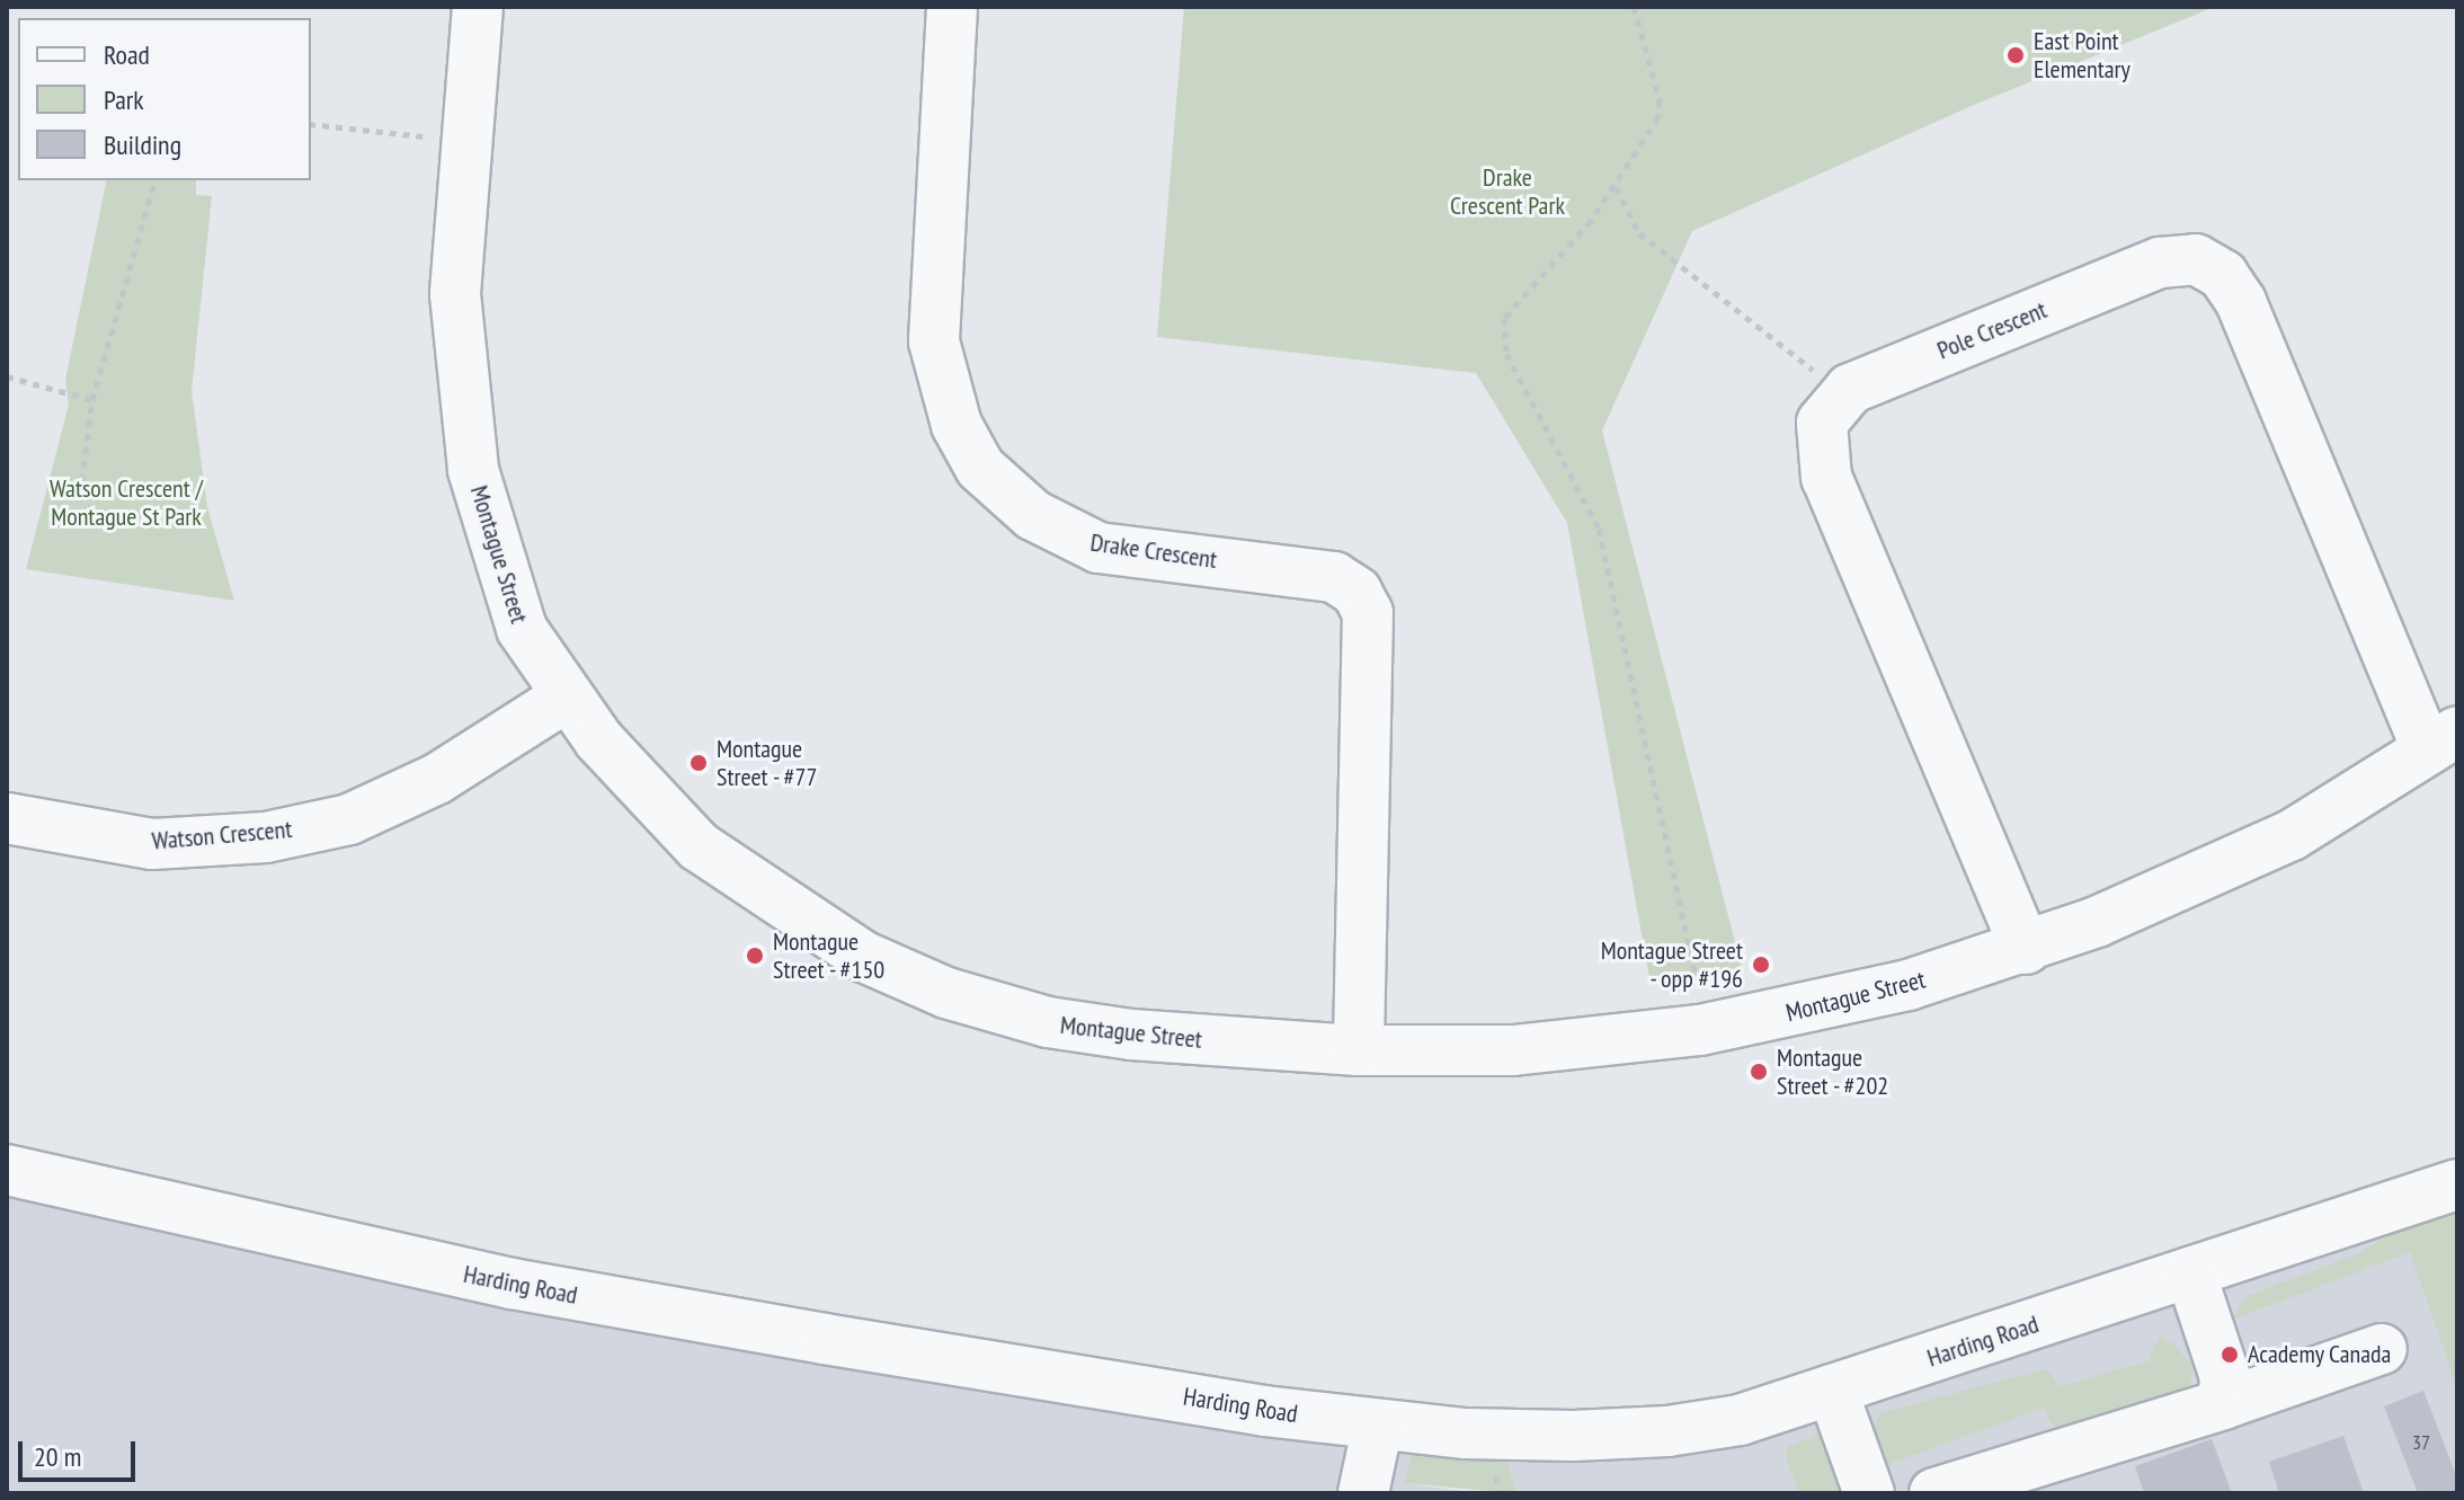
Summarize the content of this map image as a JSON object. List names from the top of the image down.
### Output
{
  "streets": {
    "street": [
      "Pole Crescent",
      "Drake Crescent",
      "Montague Street",
      "Watson Crescent",
      "Harding Road"
    ]
  },
  "crossings": [
    ["Pole Crescent", "Montague Street"],
    ["Drake Crescent", "Montague Street"],
    ["Montague Street", "Watson Crescent"]
  ],
  "parks": ["Drake Crescent Park", "Watson Crescent / Montague St Park"],
  "places": [
    "East Point Elementary",
    "Montague Street - #77",
    "Montague Street - #150",
    "Montague Street - opp #196",
    "Montague Street - #202",
    "Academy Canada"
  ],
  "house_numbers": ["37"],
  "legend": ["Road", "Park", "Building"],
  "scale_bar": "20 m"
}
